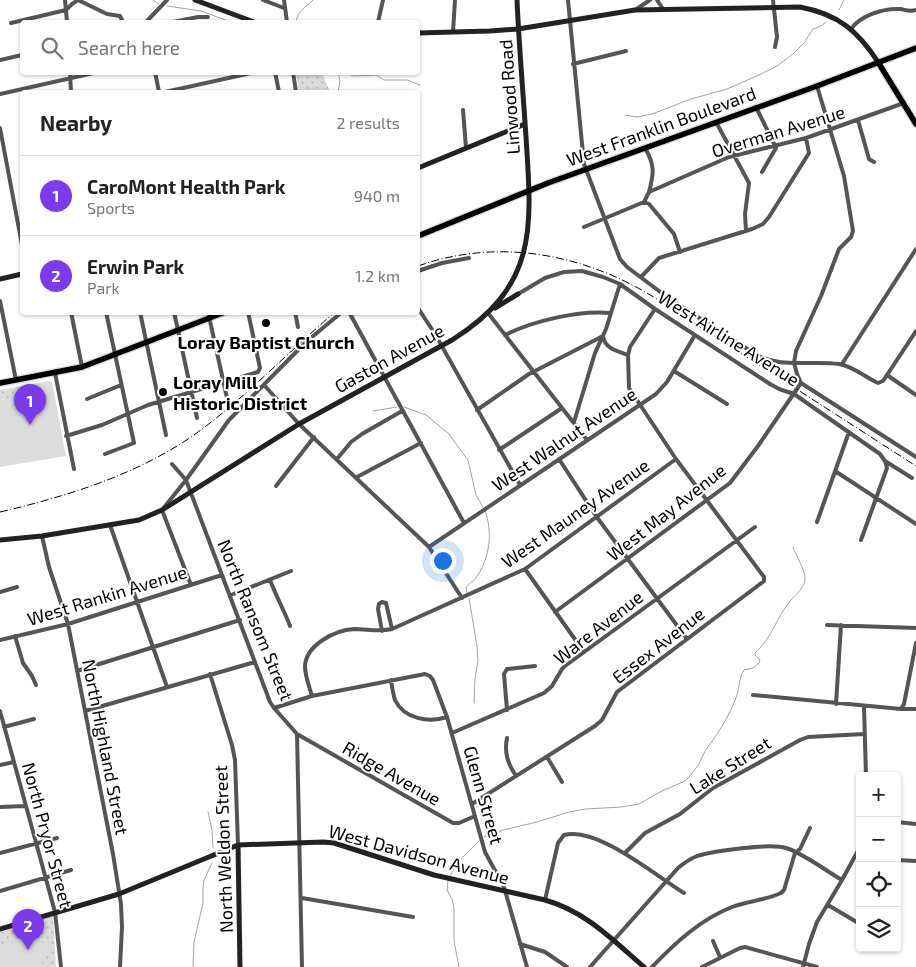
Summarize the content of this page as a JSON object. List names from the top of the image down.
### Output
{
  "streets": {
    "main road": [
      "Linwood Road",
      "West Franklin Boulevard",
      "Gaston Avenue",
      "North Weldon Street",
      "West Davidson Avenue"
    ],
    "street": [
      "Overman Avenue",
      "West Airline Avenue",
      "West Walnut Avenue",
      "West May Avenue",
      "West Mauney Avenue",
      "West Rankin Avenue",
      "North Ransom Street",
      "Ware Avenue",
      "Essex Avenue",
      "North Highland Street",
      "Lake Street",
      "Ridge Avenue",
      "Glenn Street",
      "North Pryor Street"
    ]
  },
  "crossings": [
    ["Linwood Road", "West Franklin Boulevard"],
    ["Linwood Road", "Gaston Avenue"],
    ["West Franklin Boulevard", "Gaston Avenue"],
    ["West Airline Avenue", "West Walnut Avenue"],
    ["West Airline Avenue", "West May Avenue"],
    ["Gaston Avenue", "North Ransom Street"],
    ["West Rankin Avenue", "North Ransom Street"],
    ["West Rankin Avenue", "North Highland Street"],
    ["North Ransom Street", "Ridge Avenue"],
    ["Ware Avenue", "Essex Avenue"],
    ["Ware Avenue", "Glenn Street"],
    ["Essex Avenue", "Glenn Street"],
    ["North Highland Street", "West Davidson Avenue"],
    ["Ridge Avenue", "Glenn Street"],
    ["Glenn Street", "West Davidson Avenue"],
    ["North Pryor Street", "West Davidson Avenue"],
    ["North Weldon Street", "West Davidson Avenue"]
  ],
  "places": ["Loray Baptist Church", "Loray Mill Historic District"],
  "page": {
    "search": "Search here",
    "heading": ["Nearby", "2 results"],
    "list": [
      {
        "mark": "1",
        "name": "CaroMont Health Park",
        "note": "Sports",
        "value": "940 m"
      },
      {
        "mark": "2",
        "name": "Erwin Park",
        "note": "Park",
        "value": "1.2 km"
      }
    ],
    "pins": ["1", "2"],
    "map_buttons": ["+", "−"]
  }
}
